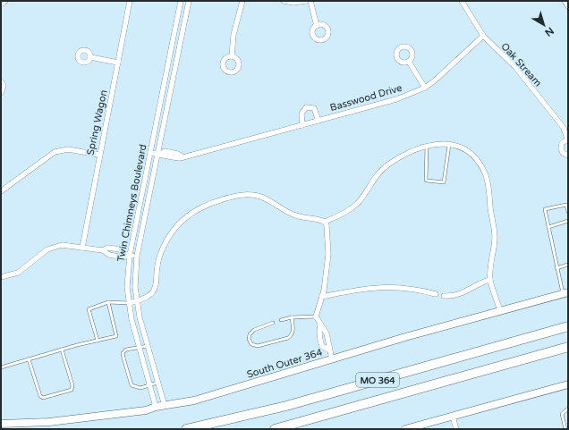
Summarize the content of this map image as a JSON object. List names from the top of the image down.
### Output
{
  "streets": {
    "highway": ["MO 364"],
    "street": [
      "Oak Stream",
      "Basswood Drive",
      "Spring Wagon",
      "Twin Chimneys Boulevard",
      "South Outer 364"
    ]
  },
  "crossings": [
    ["Oak Stream", "Basswood Drive"],
    ["Basswood Drive", "Twin Chimneys Boulevard"],
    ["Twin Chimneys Boulevard", "South Outer 364"]
  ],
  "north": "bottom right"
}
